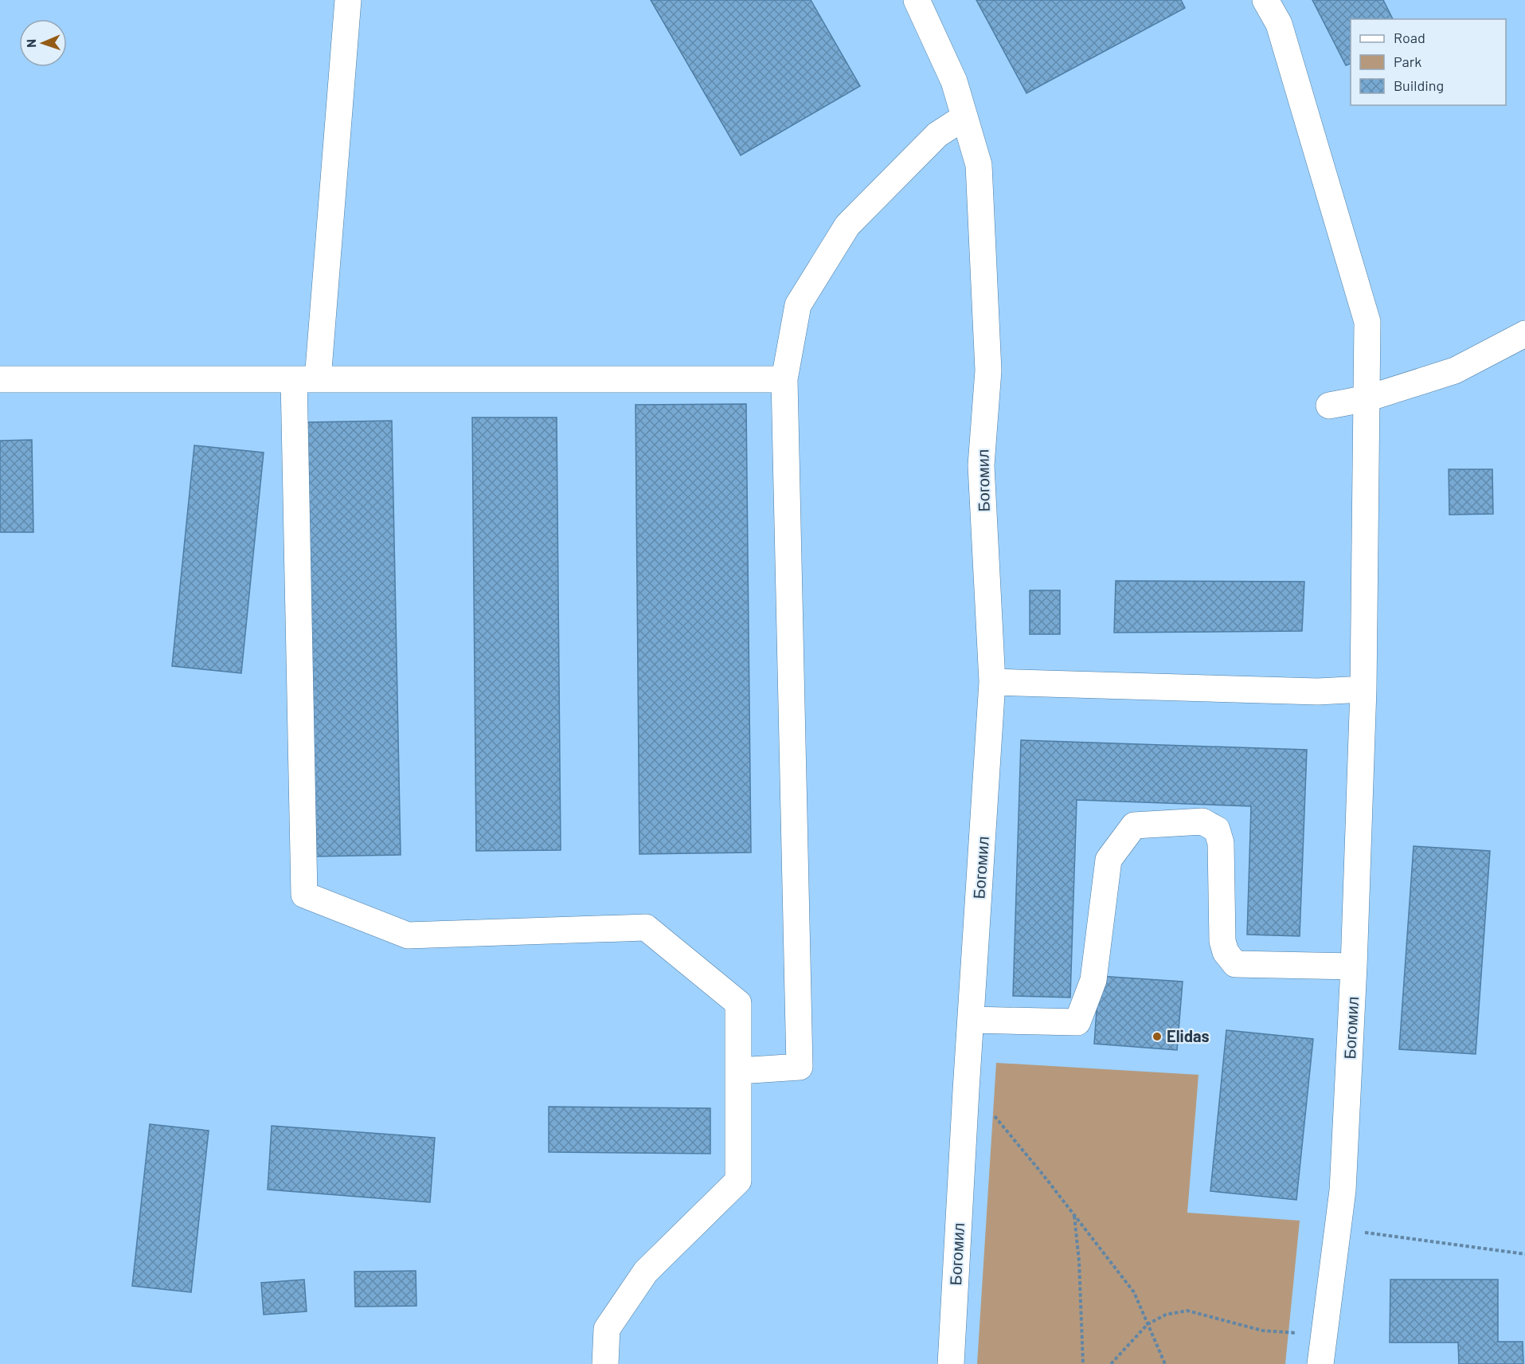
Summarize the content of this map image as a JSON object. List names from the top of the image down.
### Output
{
  "streets": {
    "street": ["Богомил"]
  },
  "places": ["Elidas"],
  "legend": ["Road", "Park", "Building"],
  "north": "left"
}
